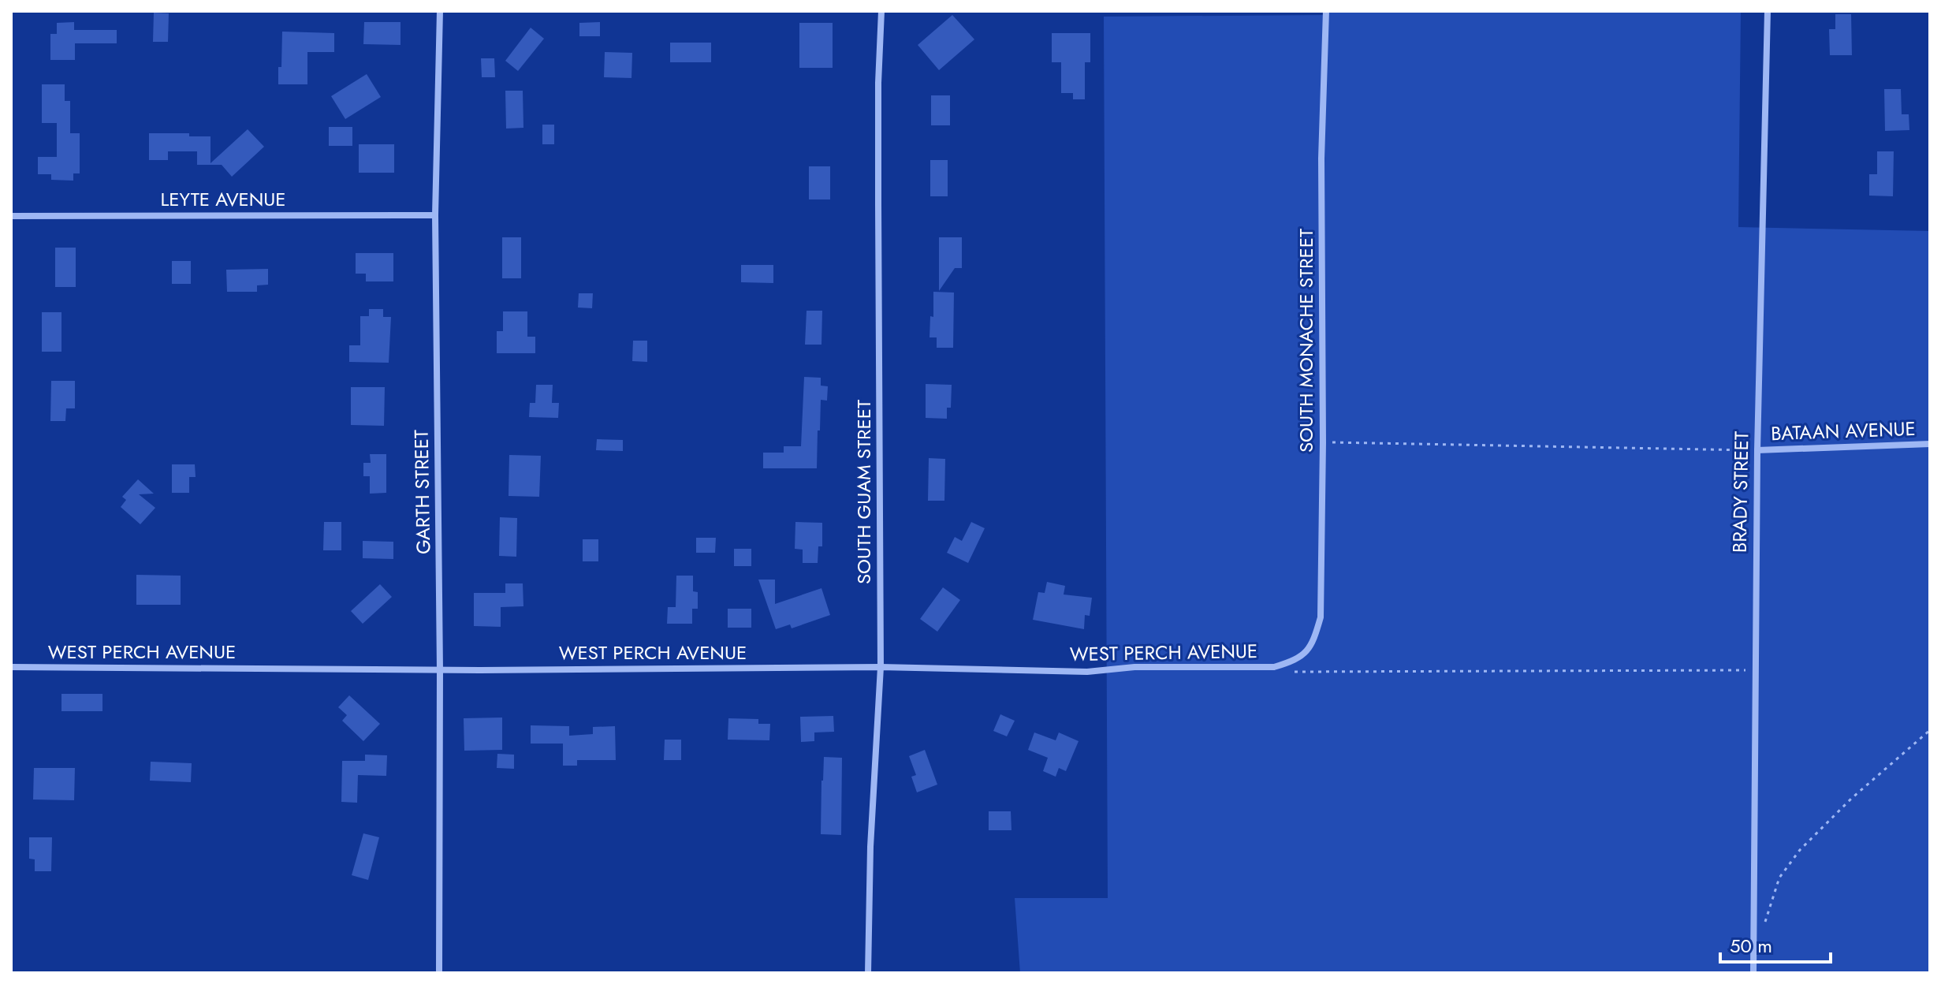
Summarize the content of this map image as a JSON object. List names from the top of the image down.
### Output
{
  "streets": {
    "street": [
      "LEYTE AVENUE",
      "SOUTH MONACHE STREET",
      "BATAAN AVENUE",
      "GARTH STREET",
      "SOUTH GUAM STREET",
      "BRADY STREET",
      "WEST PERCH AVENUE"
    ]
  },
  "crossings": [
    ["LEYTE AVENUE", "GARTH STREET"],
    ["SOUTH MONACHE STREET", "WEST PERCH AVENUE"],
    ["BATAAN AVENUE", "BRADY STREET"],
    ["GARTH STREET", "WEST PERCH AVENUE"],
    ["SOUTH GUAM STREET", "WEST PERCH AVENUE"]
  ],
  "scale_bar": "50 m"
}
